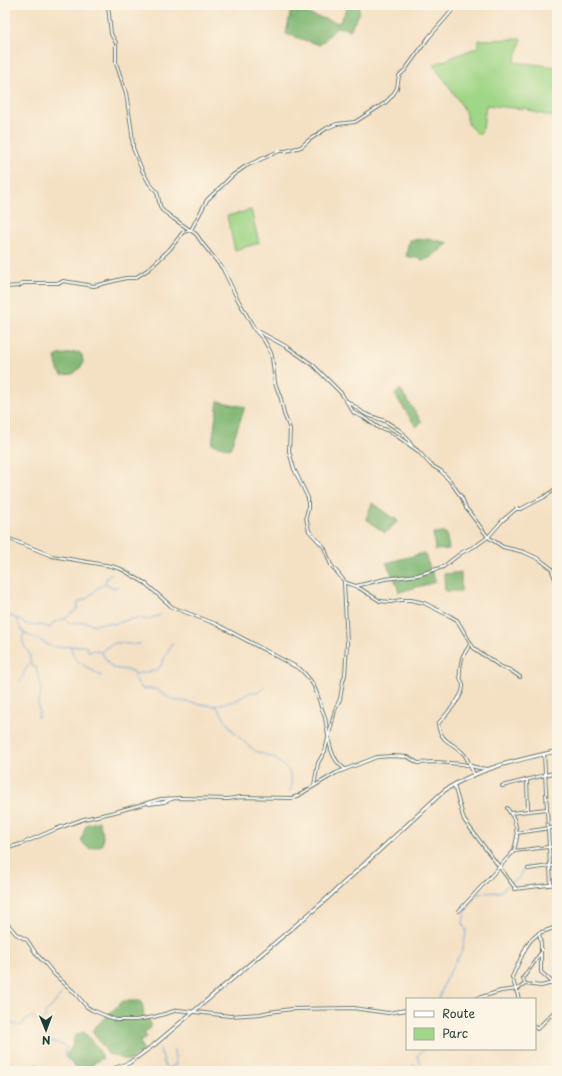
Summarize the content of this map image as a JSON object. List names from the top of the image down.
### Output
{
  "legend": ["Route", "Parc"],
  "north": "bottom"
}
